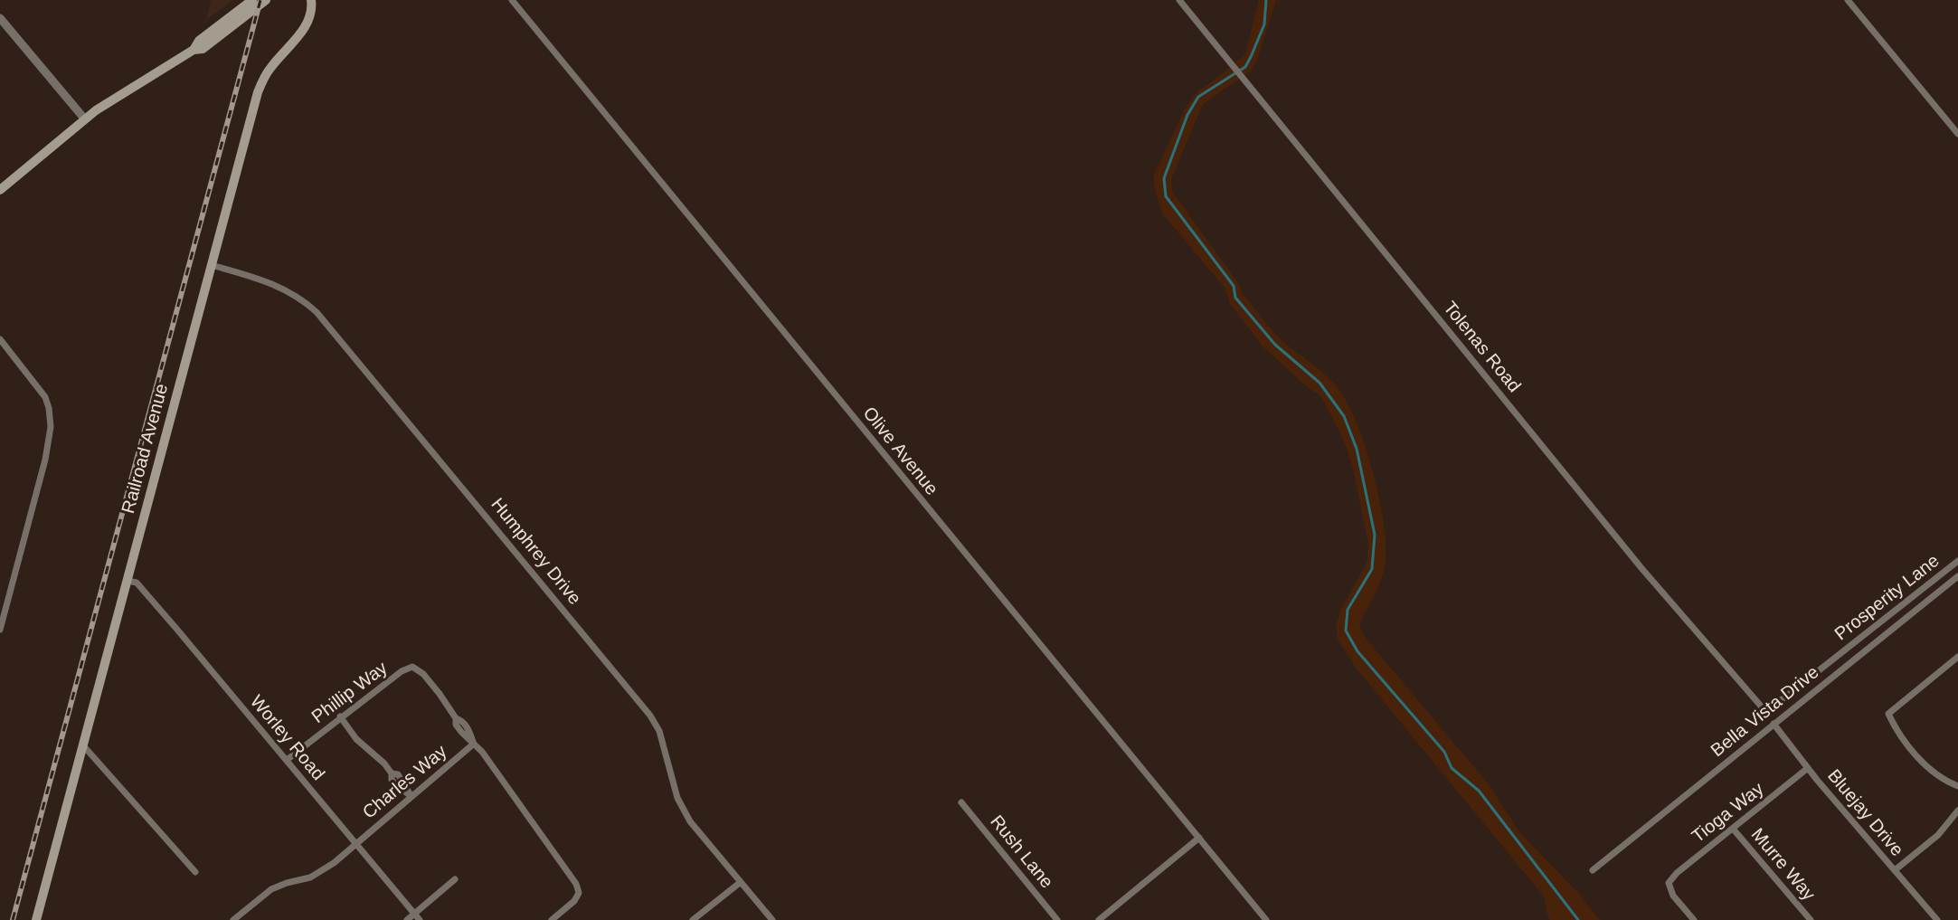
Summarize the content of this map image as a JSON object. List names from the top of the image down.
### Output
{
  "streets": {
    "main road": ["Railroad Avenue"],
    "street": [
      "Tolenas Road",
      "Olive Avenue",
      "Humphrey Drive",
      "Prosperity Lane",
      "Phillip Way",
      "Bella Vista Drive",
      "Worley Road",
      "Charles Way",
      "Tioga Way",
      "Bluejay Drive",
      "Rush Lane",
      "Murre Way"
    ]
  },
  "crossings": [
    ["Tolenas Road", "Prosperity Lane"],
    ["Railroad Avenue", "Humphrey Drive"],
    ["Railroad Avenue", "Worley Road"],
    ["Phillip Way", "Worley Road"],
    ["Phillip Way", "Charles Way"],
    ["Bella Vista Drive", "Bluejay Drive"],
    ["Worley Road", "Charles Way"],
    ["Tioga Way", "Bluejay Drive"],
    ["Tioga Way", "Murre Way"]
  ]
}
